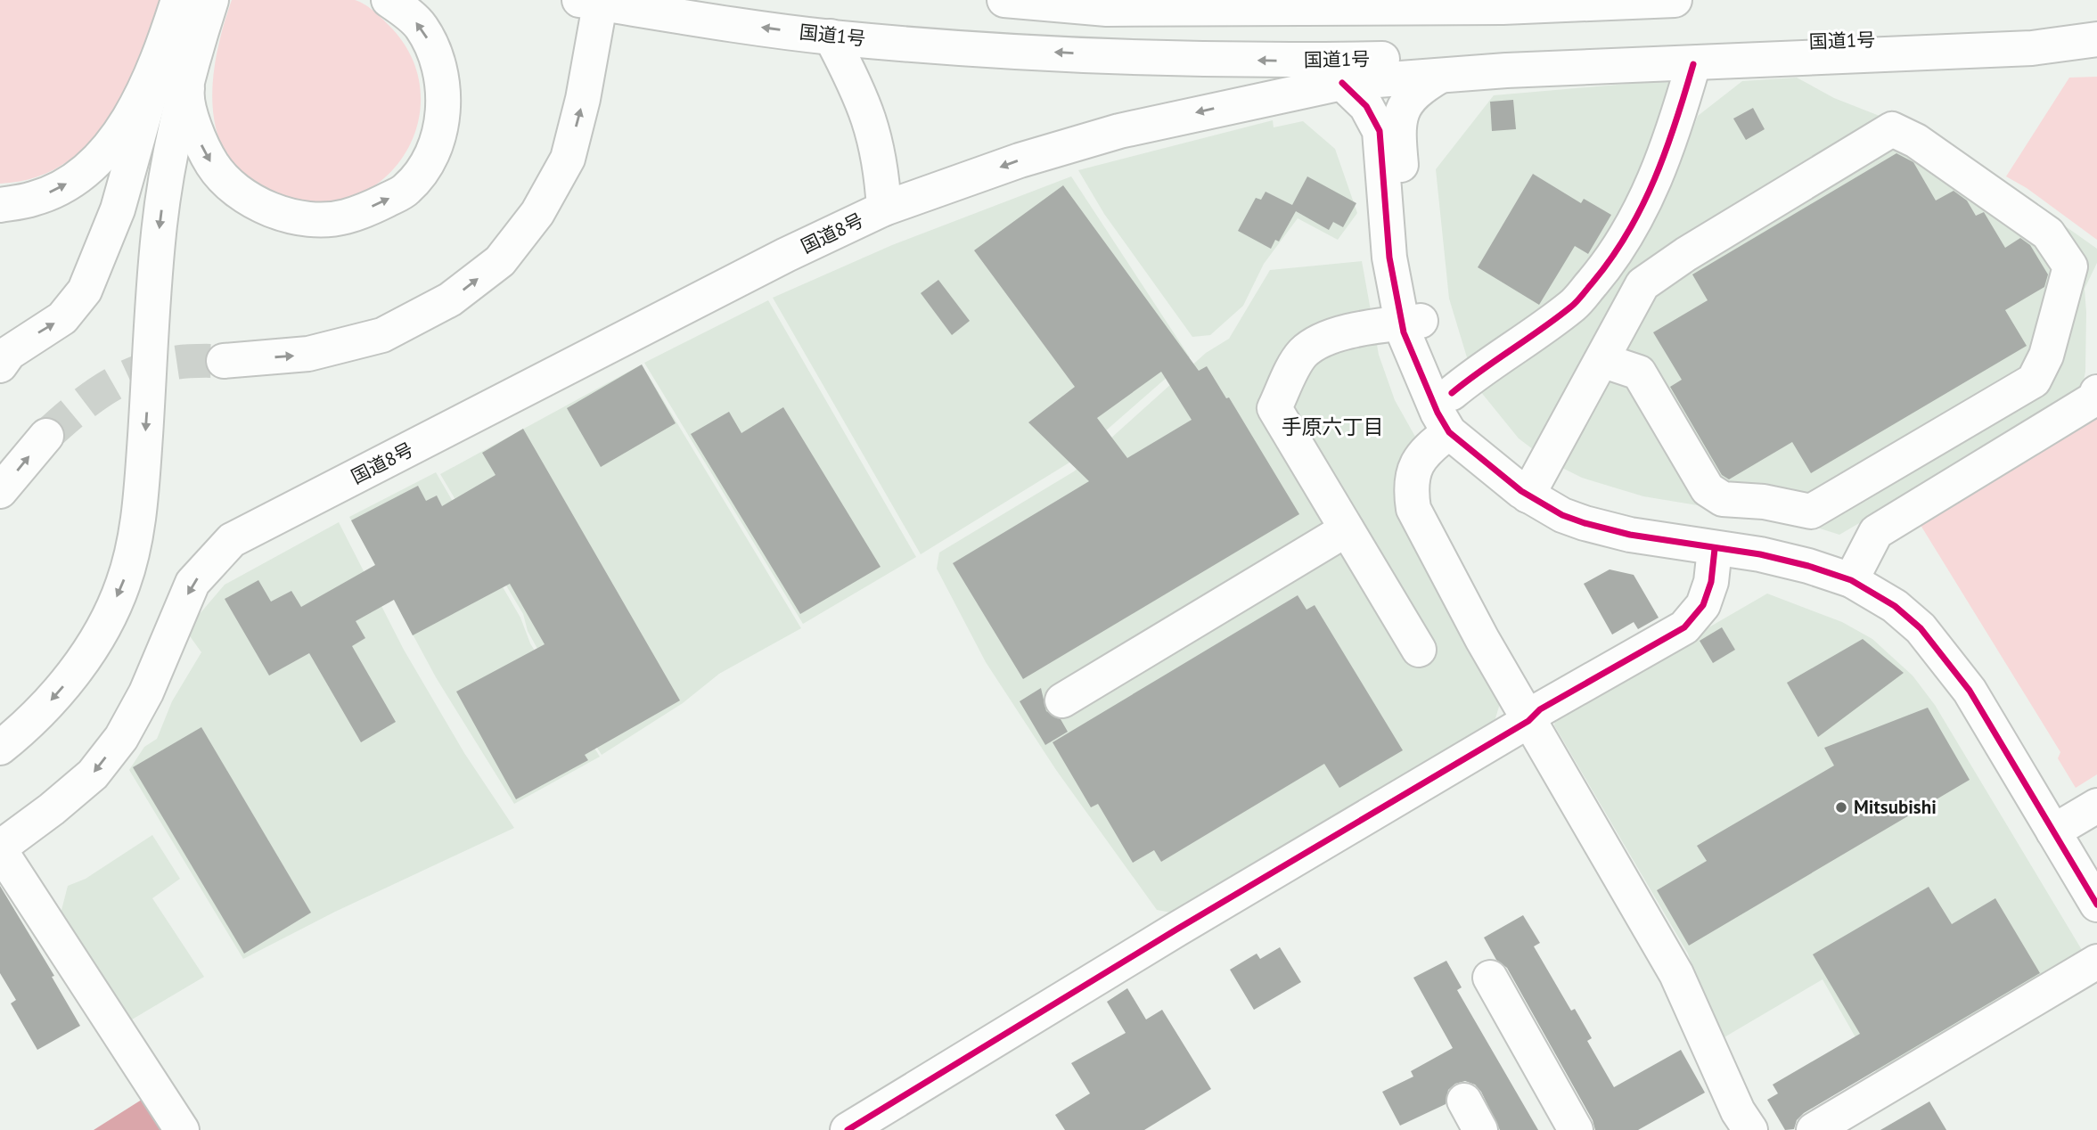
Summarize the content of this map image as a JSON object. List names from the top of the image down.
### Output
{
  "streets": {
    "main road": ["国道1号", "国道8号"]
  },
  "crossings": [
    ["国道1号", "国道8号"]
  ],
  "one_way": ["国道8号"],
  "districts": ["手原六丁目"],
  "places": ["Mitsubishi"]
}
